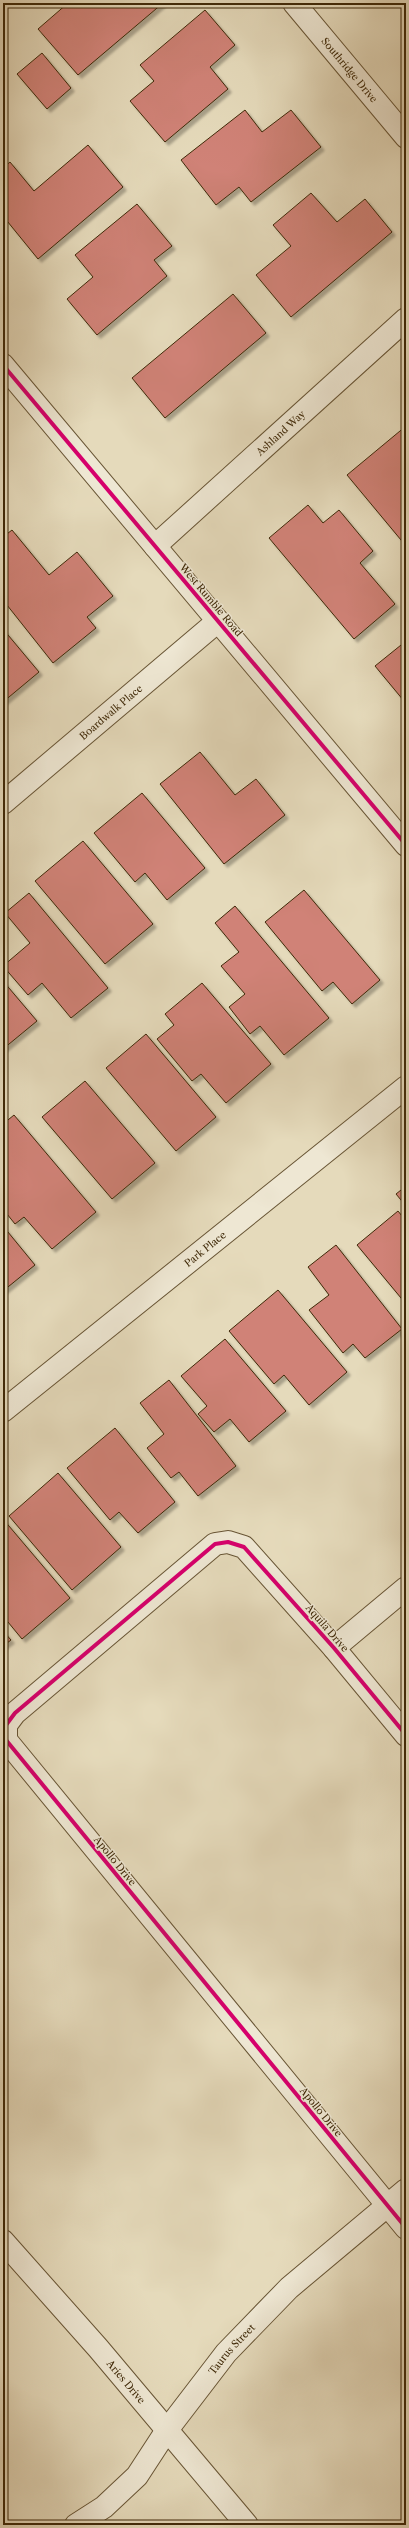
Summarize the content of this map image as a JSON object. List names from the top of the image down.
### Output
{
  "streets": {
    "street": [
      "Southridge Drive",
      "Ashland Way",
      "West Rumble Road",
      "Boardwalk Place",
      "Park Place",
      "Aquila Drive",
      "Apollo Drive",
      "Taurus Street",
      "Aries Drive"
    ]
  },
  "crossings": [
    ["Ashland Way", "West Rumble Road"],
    ["West Rumble Road", "Boardwalk Place"],
    ["Aquila Drive", "Apollo Drive"],
    ["Apollo Drive", "Taurus Street"],
    ["Taurus Street", "Aries Drive"]
  ]
}
